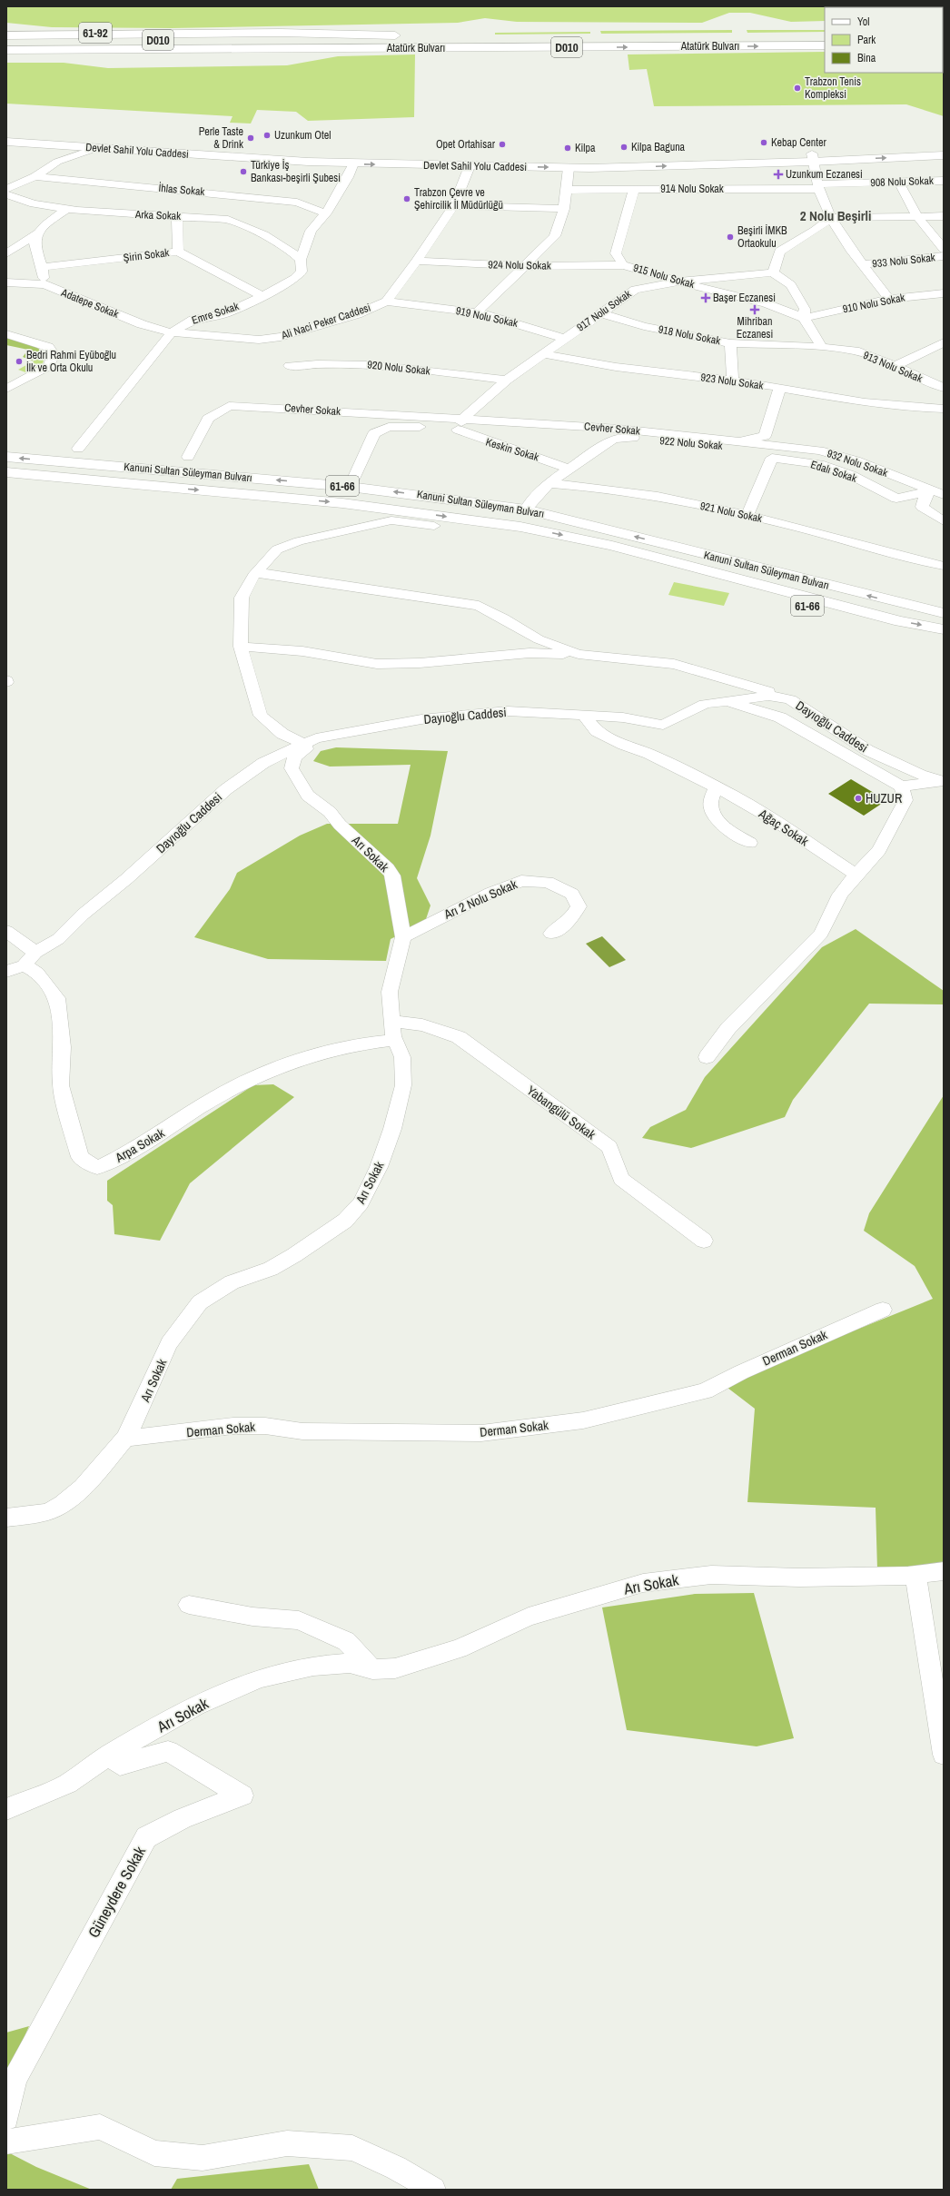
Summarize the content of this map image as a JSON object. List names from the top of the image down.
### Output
{
  "streets": {
    "main road": [
      "61-92",
      "D010",
      "Atatürk Bulvarı",
      "Devlet Sahil Yolu Caddesi",
      "Kanuni Sultan Süleyman Bulvarı",
      "61-66"
    ],
    "street": [
      "908 Nolu Sokak",
      "914 Nolu Sokak",
      "İhlas Sokak",
      "Arka Sokak",
      "Şirin Sokak",
      "933 Nolu Sokak",
      "924 Nolu Sokak",
      "915 Nolu Sokak",
      "Adatepe Sokak",
      "910 Nolu Sokak",
      "917 Nolu Sokak",
      "Emre Sokak",
      "919 Nolu Sokak",
      "Ali Naci Peker Caddesi",
      "918 Nolu Sokak",
      "913 Nolu Sokak",
      "920 Nolu Sokak",
      "923 Nolu Sokak",
      "Cevher Sokak",
      "922 Nolu Sokak",
      "Keskin Sokak",
      "932 Nolu Sokak",
      "Edalı Sokak",
      "921 Nolu Sokak",
      "Dayıoğlu Caddesi",
      "Ağaç Sokak",
      "Arı Sokak",
      "Arı 2 Nolu Sokak",
      "Yabangülü Sokak",
      "Arpa Sokak",
      "Derman Sokak",
      "Güneydere Sokak"
    ]
  },
  "crossings": [
    ["Devlet Sahil Yolu Caddesi", "Emre Sokak"],
    ["Devlet Sahil Yolu Caddesi", "Ali Naci Peker Caddesi"],
    ["908 Nolu Sokak", "914 Nolu Sokak"],
    ["914 Nolu Sokak", "915 Nolu Sokak"],
    ["İhlas Sokak", "Emre Sokak"],
    ["Arka Sokak", "Emre Sokak"],
    ["Şirin Sokak", "Emre Sokak"],
    ["924 Nolu Sokak", "915 Nolu Sokak"],
    ["924 Nolu Sokak", "Ali Naci Peker Caddesi"],
    ["915 Nolu Sokak", "910 Nolu Sokak"],
    ["915 Nolu Sokak", "917 Nolu Sokak"],
    ["Adatepe Sokak", "Emre Sokak"],
    ["Adatepe Sokak", "Ali Naci Peker Caddesi"],
    ["917 Nolu Sokak", "919 Nolu Sokak"],
    ["917 Nolu Sokak", "918 Nolu Sokak"],
    ["917 Nolu Sokak", "920 Nolu Sokak"],
    ["917 Nolu Sokak", "923 Nolu Sokak"],
    ["917 Nolu Sokak", "Cevher Sokak"],
    ["Emre Sokak", "Ali Naci Peker Caddesi"],
    ["919 Nolu Sokak", "Ali Naci Peker Caddesi"],
    ["918 Nolu Sokak", "913 Nolu Sokak"],
    ["Cevher Sokak", "922 Nolu Sokak"],
    ["Cevher Sokak", "932 Nolu Sokak"],
    ["922 Nolu Sokak", "Keskin Sokak"],
    ["922 Nolu Sokak", "932 Nolu Sokak"],
    ["922 Nolu Sokak", "921 Nolu Sokak"],
    ["932 Nolu Sokak", "Edalı Sokak"],
    ["Edalı Sokak", "921 Nolu Sokak"],
    ["Kanuni Sultan Süleyman Bulvarı", "61-66"],
    ["Dayıoğlu Caddesi", "Ağaç Sokak"],
    ["Dayıoğlu Caddesi", "Arı Sokak"],
    ["Dayıoğlu Caddesi", "Arpa Sokak"],
    ["Arı Sokak", "Arı 2 Nolu Sokak"],
    ["Arı Sokak", "Yabangülü Sokak"],
    ["Arı Sokak", "Arpa Sokak"],
    ["Arı Sokak", "Derman Sokak"],
    ["Arı Sokak", "Güneydere Sokak"]
  ],
  "districts": ["2 Nolu Beşirli"],
  "places": {
    "other": [
      "Trabzon Tenis Kompleksi",
      "Uzunkum Otel",
      "Perle Taste & Drink",
      "Kebap Center",
      "Opet Ortahisar",
      "Kilpa Baguna",
      "Kilpa",
      "Türkiye İş Bankası-beşirli Şubesi",
      "Trabzon Çevre ve Şehircilik İl Müdürlüğü",
      "Beşirli İMKB Ortaokulu",
      "Bedri Rahmi Eyüboğlu İlk ve Orta Okulu",
      "HUZUR"
    ],
    "health": ["Uzunkum Eczanesi", "Başer Eczanesi", "Mihriban Eczanesi"]
  },
  "legend": ["Yol", "Park", "Bina"]
}
